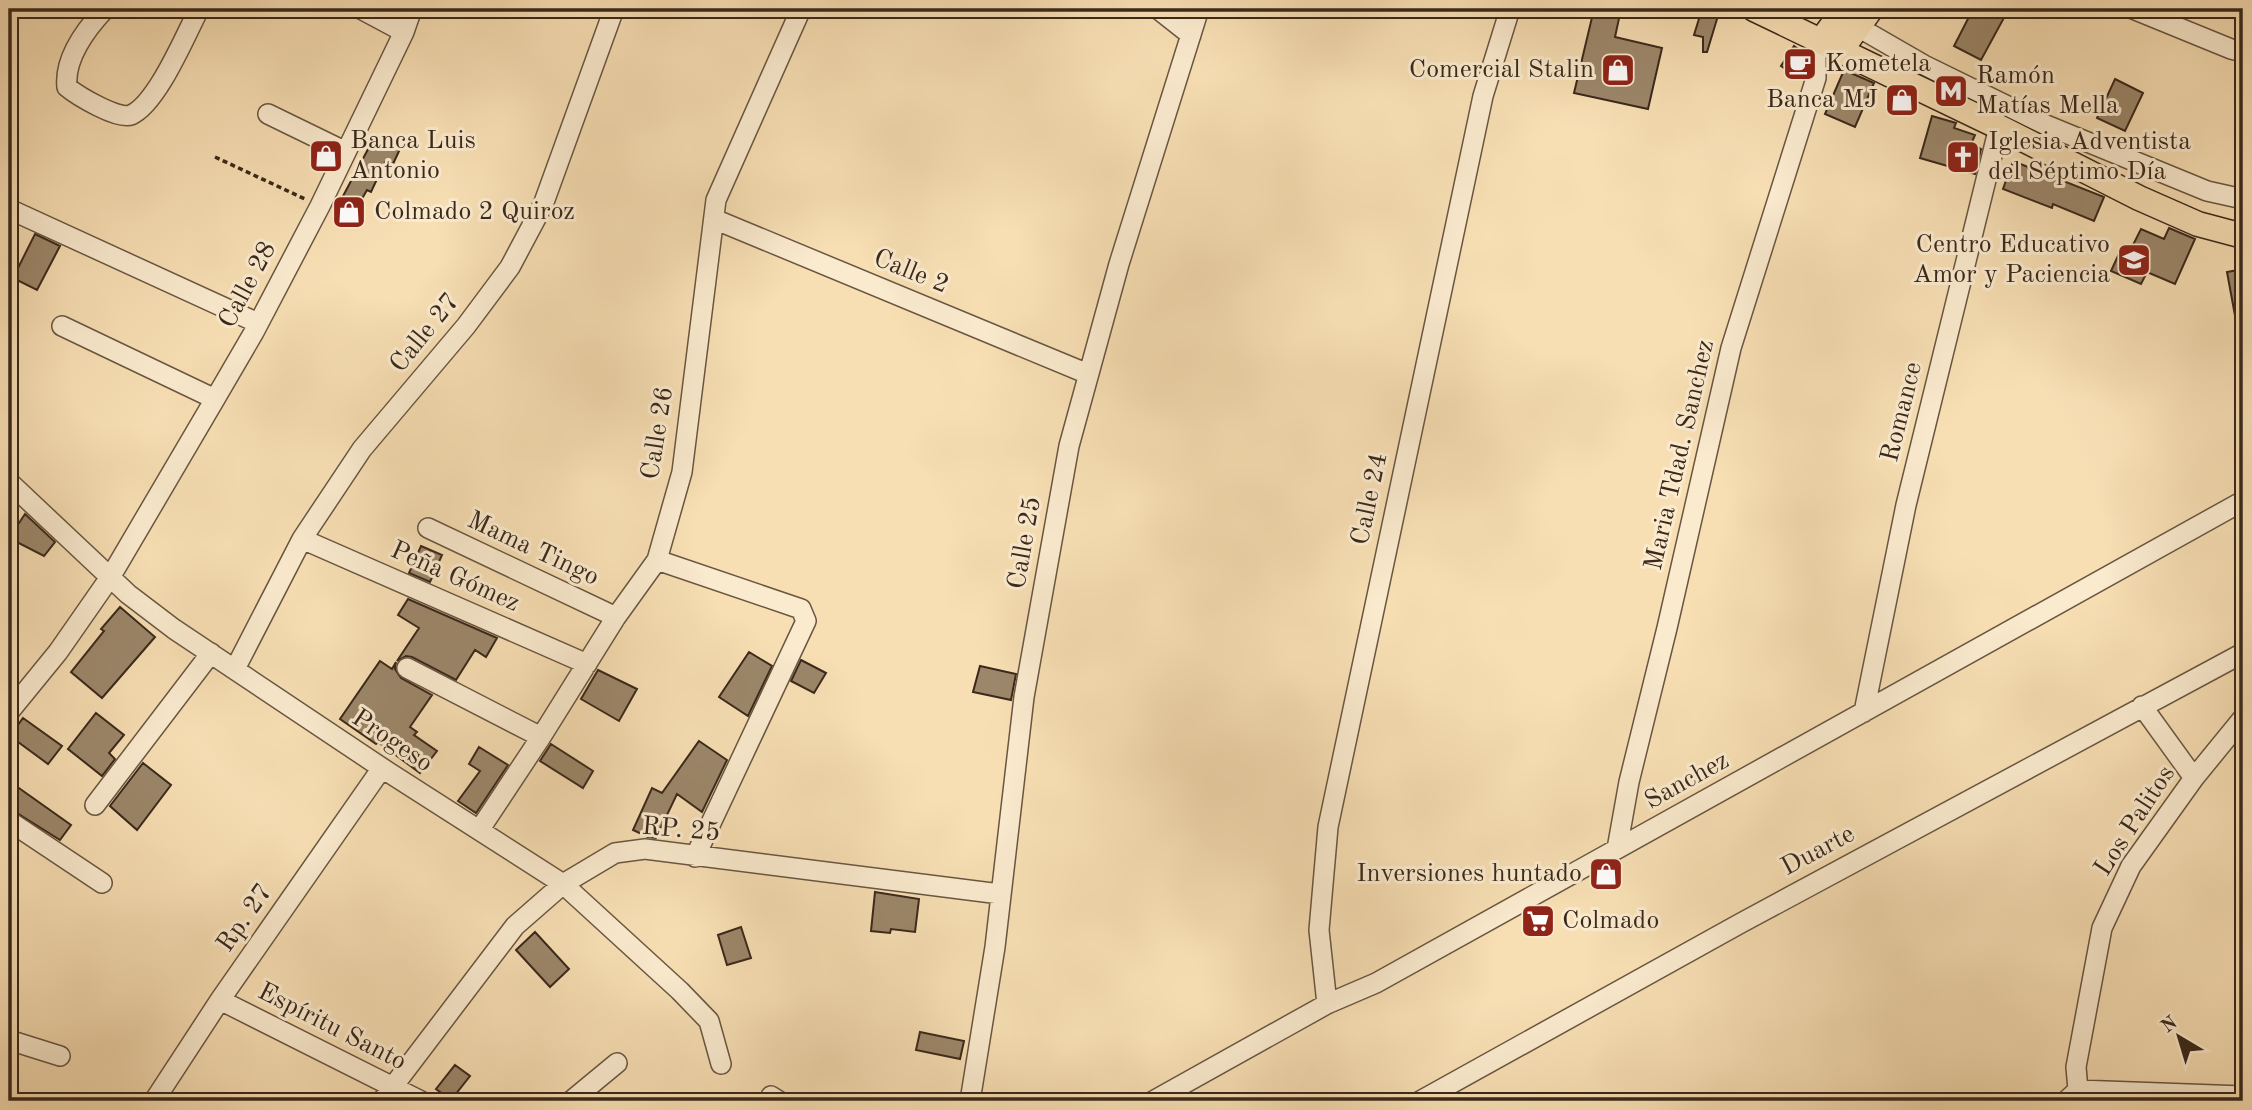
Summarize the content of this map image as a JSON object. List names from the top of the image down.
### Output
{
  "streets": {
    "street": [
      "Calle 2",
      "Calle 28",
      "Calle 27",
      "Romance",
      "Calle 26",
      "Maria Tdad. Sanchez",
      "Calle 24",
      "Calle 25",
      "Mama Tingo",
      "Peña Gómez",
      "Progeso",
      "Sanchez",
      "Los Palitos",
      "RP. 25",
      "Duarte",
      "Rp. 27",
      "Espíritu Santo"
    ]
  },
  "crossings": [
    ["Calle 2", "Calle 26"],
    ["Calle 2", "Calle 25"],
    ["Calle 28", "Progeso"],
    ["Calle 27", "Peña Gómez"],
    ["Calle 27", "Progeso"],
    ["Romance", "Sanchez"],
    ["Calle 26", "Mama Tingo"],
    ["Calle 26", "Peña Gómez"],
    ["Calle 26", "Progeso"],
    ["Maria Tdad. Sanchez", "Sanchez"],
    ["Calle 24", "Sanchez"],
    ["Calle 25", "RP. 25"],
    ["Progeso", "RP. 25"],
    ["Progeso", "Rp. 27"],
    ["RP. 25", "Espíritu Santo"],
    ["Rp. 27", "Espíritu Santo"]
  ],
  "places": {
    "cafe": ["Kometela"],
    "shop": [
      "Comercial Stalin",
      "Banca MJ",
      "Banca Luis Antonio",
      "Colmado 2 Quiroz",
      "Inversiones huntado"
    ],
    "metro station": ["Ramón Matías Mella"],
    "church": ["Iglesia Adventista del Séptimo Día"],
    "school or university": ["Centro Educativo Amor y Paciencia"],
    "supermarket": ["Colmado"]
  },
  "north": "top left"
}
